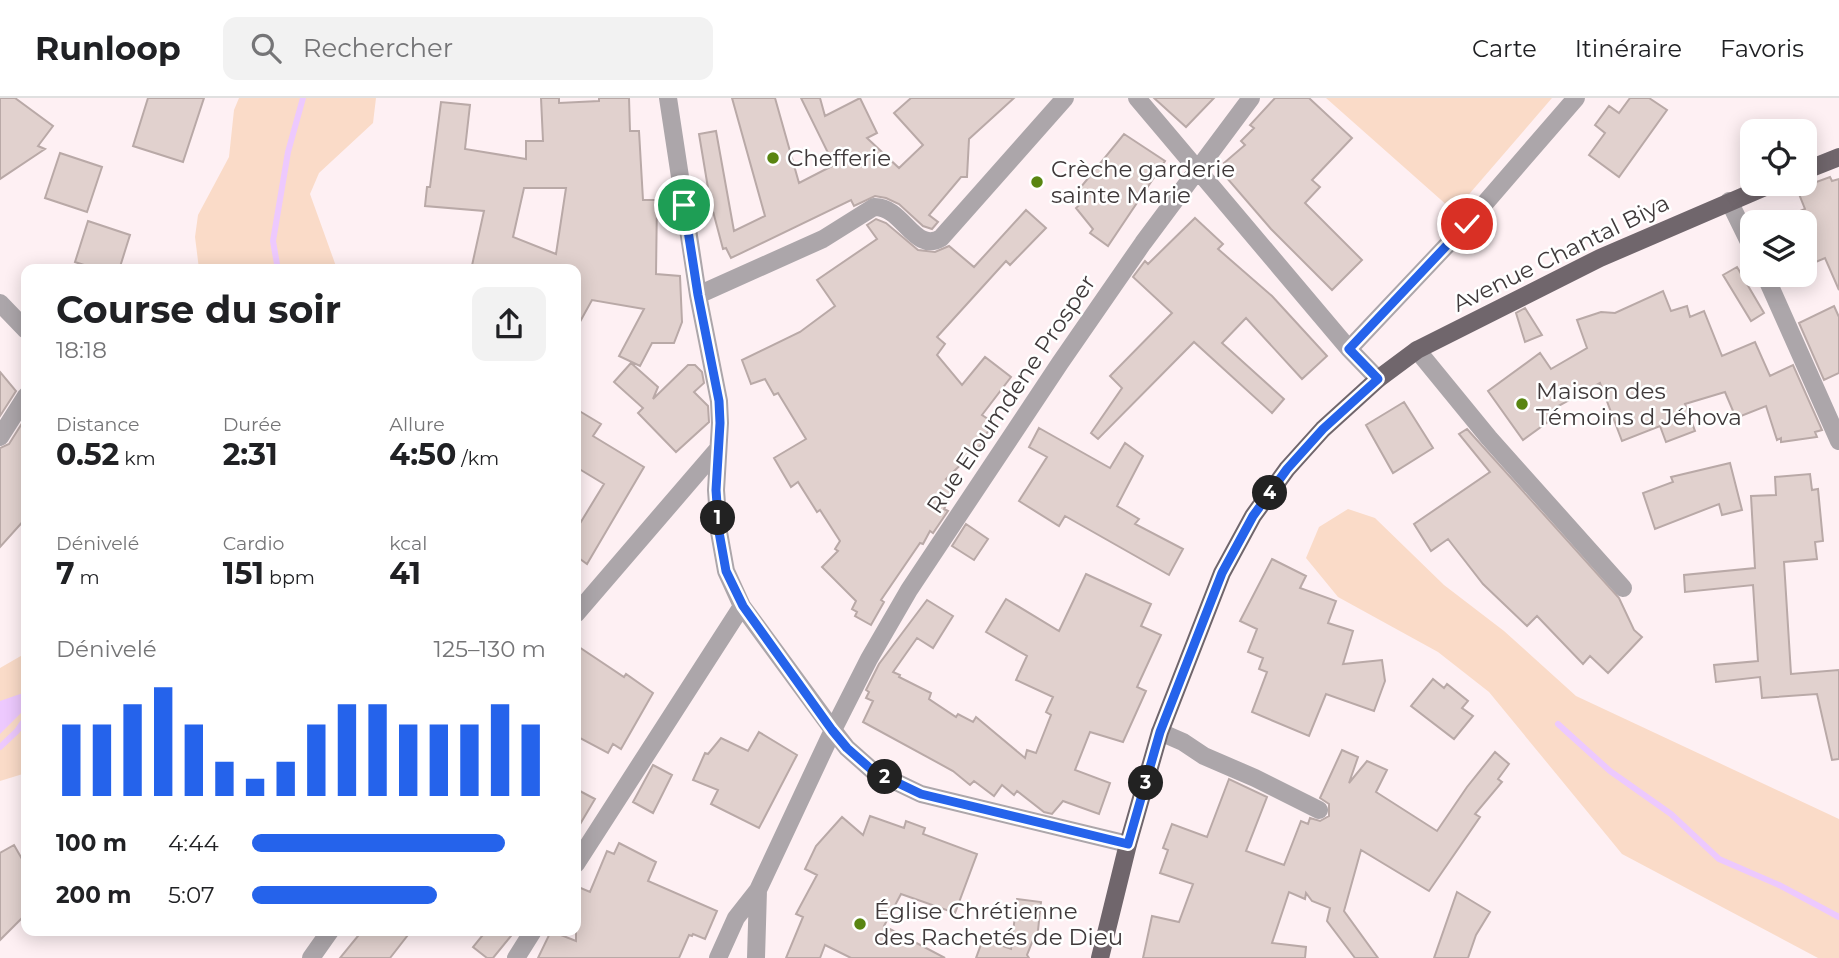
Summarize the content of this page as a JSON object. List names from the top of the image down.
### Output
{
  "streets": {
    "main road": ["Avenue Chantal Biya"],
    "street": ["Rue Eloumdene Prosper"]
  },
  "places": [
    "Chefferie",
    "Crèche garderie sainte Marie",
    "Maison des Témoins d Jéhova",
    "Église Chrétienne des Rachetés de Dieu"
  ],
  "page": {
    "header": "Runloop",
    "search": "Rechercher",
    "nav": ["Carte", "Itinéraire", "Favoris"],
    "heading": ["Course du soir", "18:18"],
    "stats": [
      ["Distance", "0.52 km"],
      ["Durée", "2:31"],
      ["Allure", "4:50 /km"],
      ["Dénivelé", "7 m"],
      ["Cardio", "151 bpm"],
      ["kcal", "41"]
    ],
    "pins": [
      "4",
      "1",
      "2",
      "3"
    ],
    "chart": ["Dénivelé", "125–130 m"],
    "list": [
      {
        "name": "100 m",
        "note": "4:44"
      },
      {
        "name": "200 m",
        "note": "5:07"
      }
    ]
  }
}
